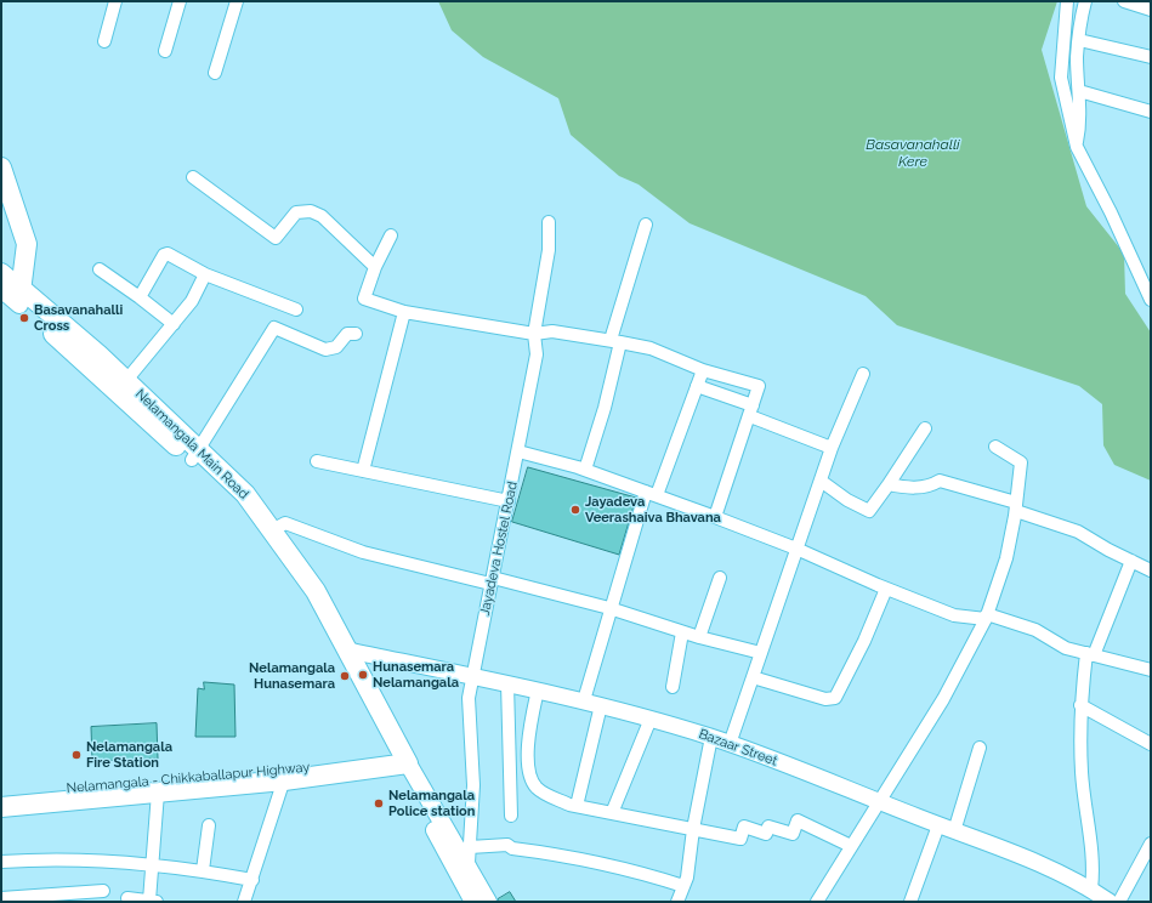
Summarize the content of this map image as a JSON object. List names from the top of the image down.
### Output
{
  "streets": {
    "main road": ["Nelamangala Main Road", "Nelamangala - Chikkaballapur Highway"],
    "street": ["Jayadeva Hostel Road", "Bazaar Street"]
  },
  "crossings": [
    ["Nelamangala Main Road", "Jayadeva Hostel Road"],
    ["Nelamangala Main Road", "Bazaar Street"],
    ["Nelamangala Main Road", "Nelamangala - Chikkaballapur Highway"],
    ["Jayadeva Hostel Road", "Bazaar Street"]
  ],
  "water": ["Basavanahalli Kere"],
  "places": [
    "Basavanahalli Cross",
    "Jayadeva Veerashaiva Bhavana",
    "Hunasemara Nelamangala",
    "Nelamangala Hunasemara",
    "Nelamangala Fire Station",
    "Nelamangala Police station"
  ]
}
